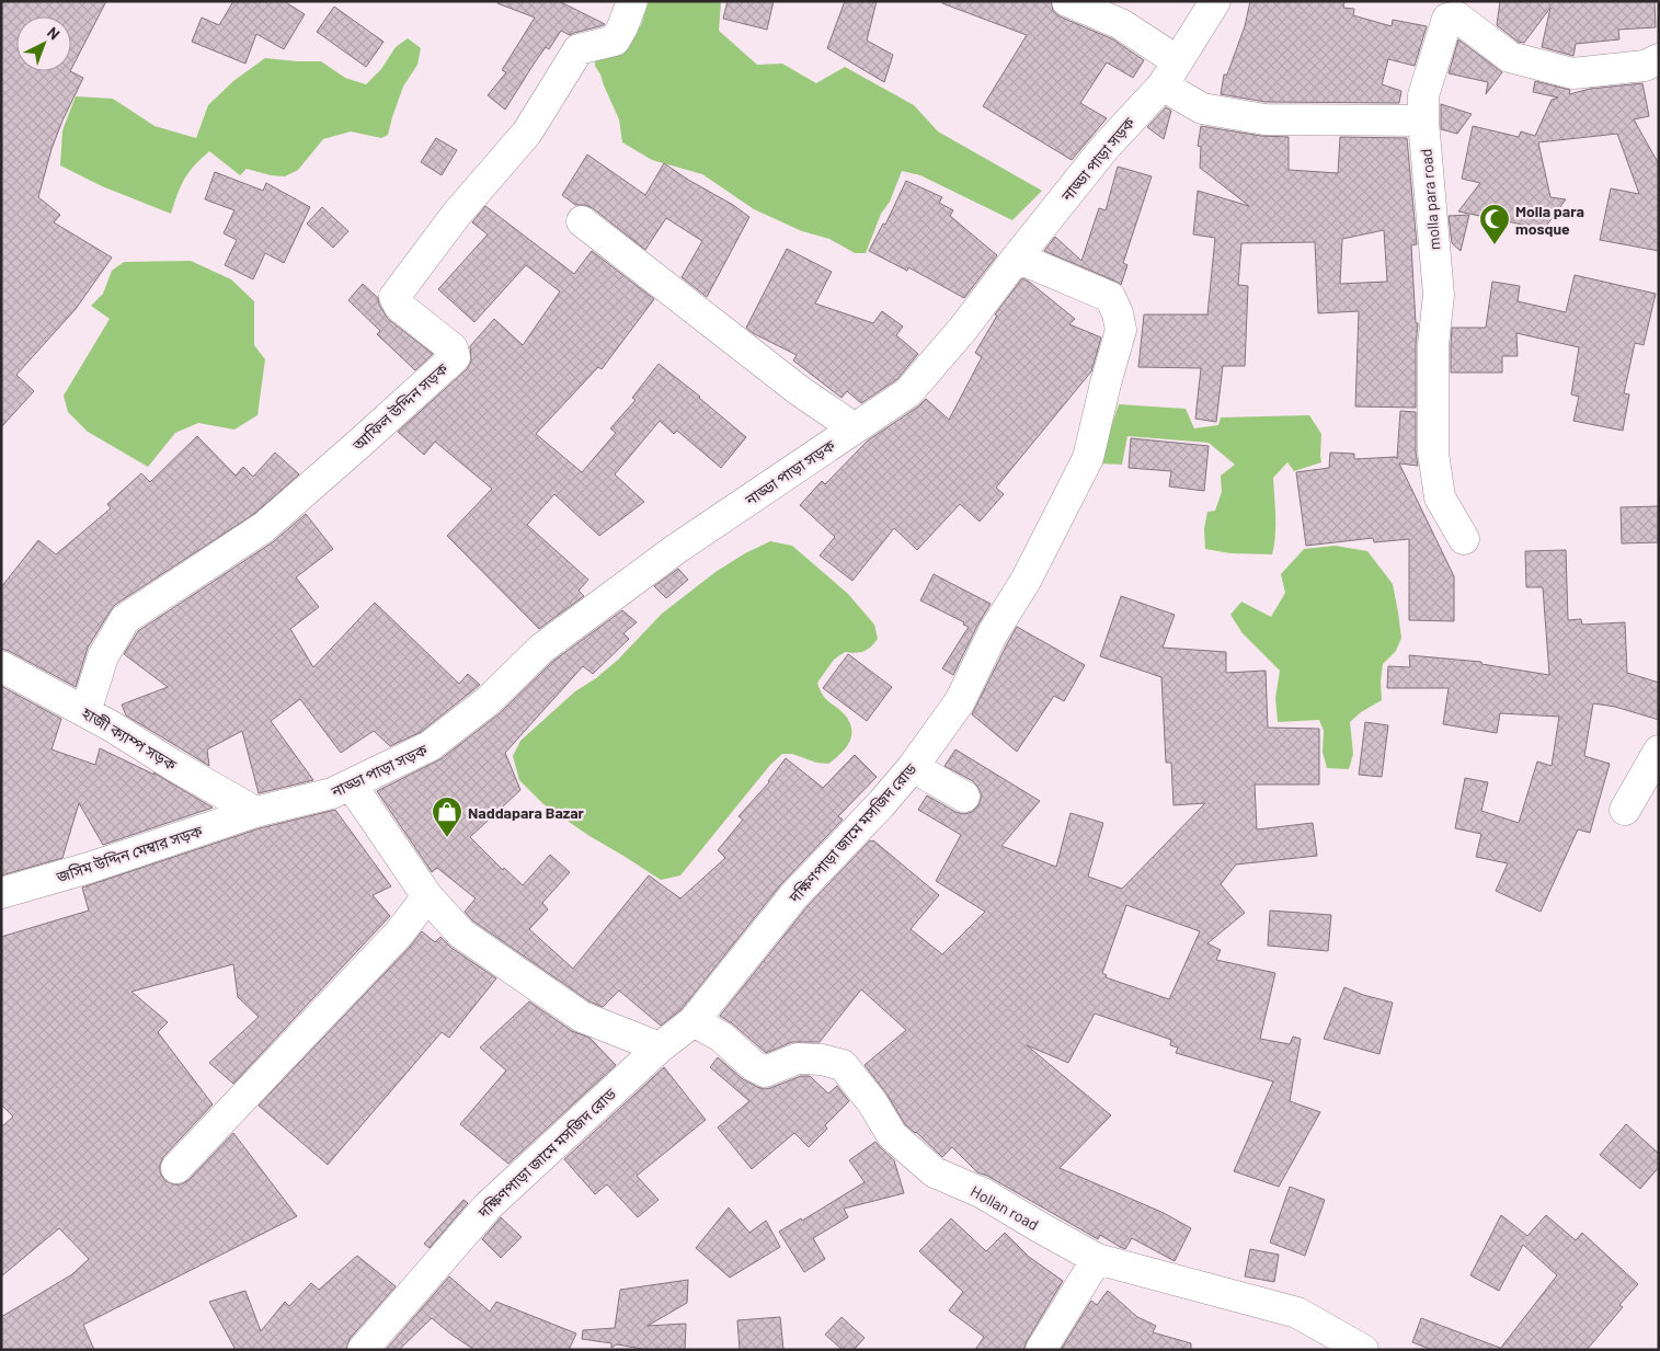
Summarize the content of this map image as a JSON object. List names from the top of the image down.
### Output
{
  "streets": {
    "street": [
      "নাড্ডা পাড়া সড়ক",
      "molla para road",
      "আফিল উদ্দিন সড়ক",
      "হাজী ক্যাম্প সড়ক",
      "দক্ষিণপাড়া জামে মসজিদ রোড",
      "জসিম উদ্দিন মেম্বার সড়ক",
      "Hollan road"
    ]
  },
  "crossings": [
    ["নাড্ডা পাড়া সড়ক", "হাজী ক্যাম্প সড়ক"],
    ["নাড্ডা পাড়া সড়ক", "দক্ষিণপাড়া জামে মসজিদ রোড"],
    ["নাড্ডা পাড়া সড়ক", "জসিম উদ্দিন মেম্বার সড়ক"],
    ["আফিল উদ্দিন সড়ক", "হাজী ক্যাম্প সড়ক"],
    ["হাজী ক্যাম্প সড়ক", "জসিম উদ্দিন মেম্বার সড়ক"],
    ["দক্ষিণপাড়া জামে মসজিদ রোড", "Hollan road"]
  ],
  "places": {
    "mosque": ["Molla para mosque"],
    "shop": ["Naddapara Bazar"]
  },
  "north": "top right"
}
